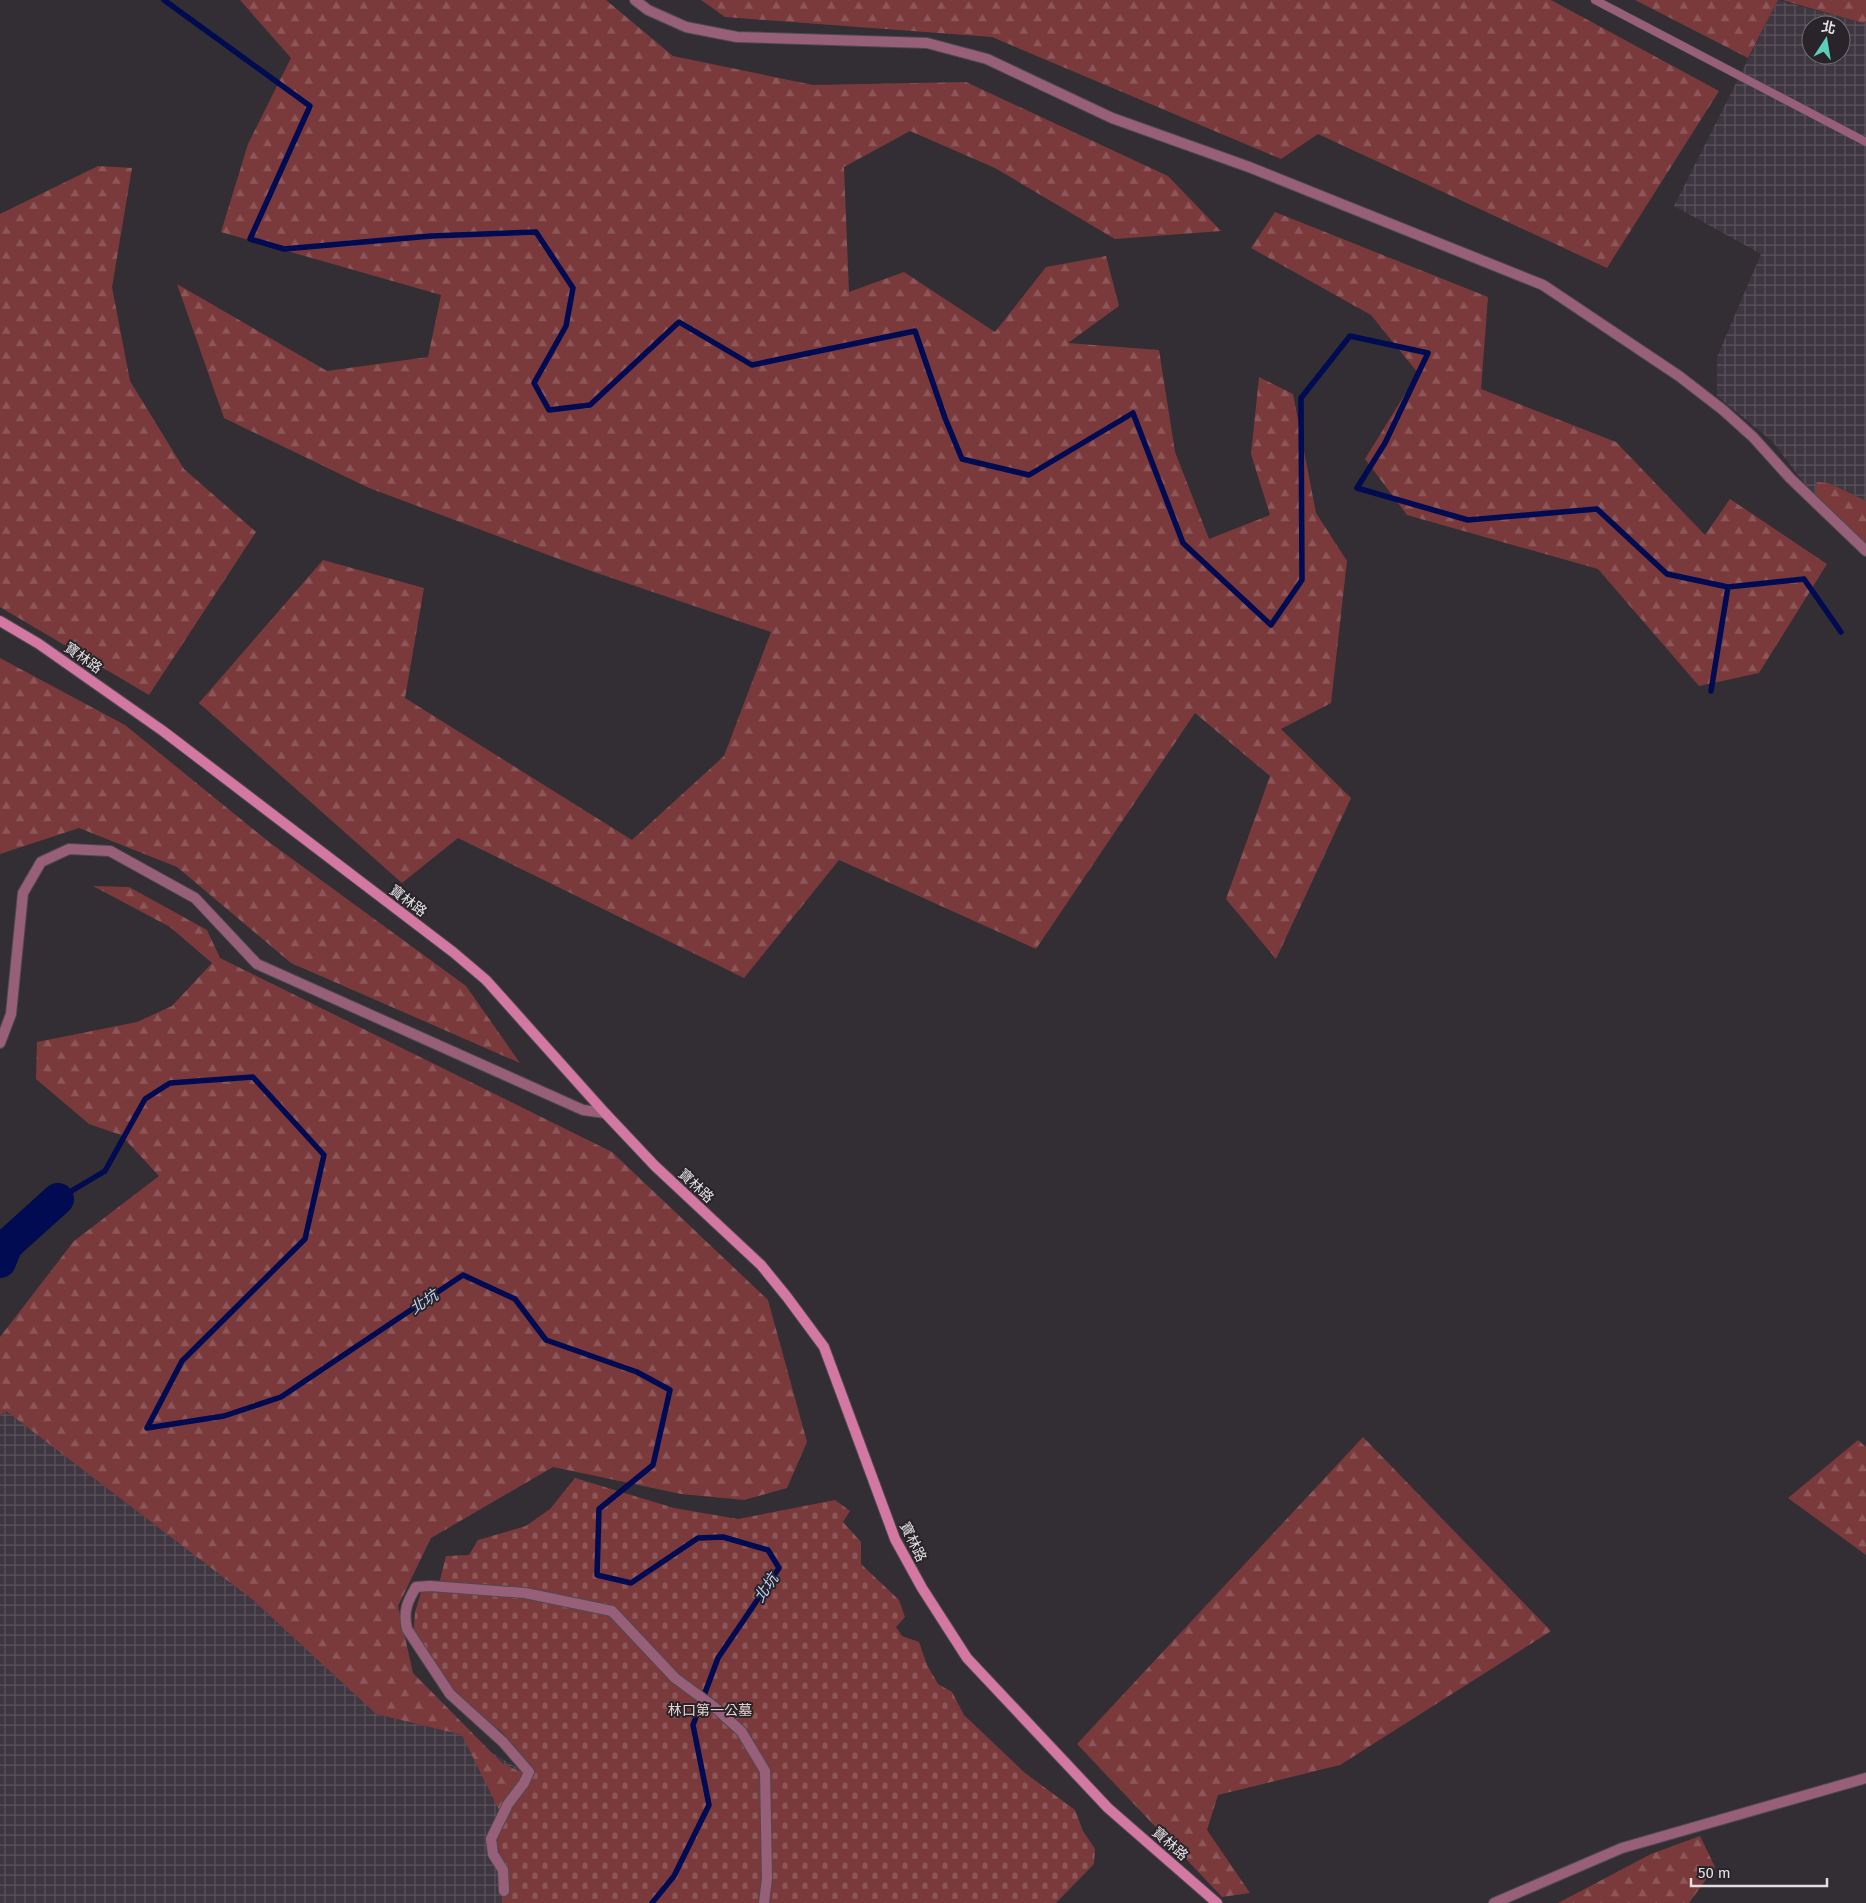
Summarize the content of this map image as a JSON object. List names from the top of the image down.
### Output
{
  "streets": {
    "main road": ["寶林路"]
  },
  "water": ["北坑"],
  "parks": ["林口第一公墓"],
  "scale_bar": "50 m",
  "north": "top"
}
